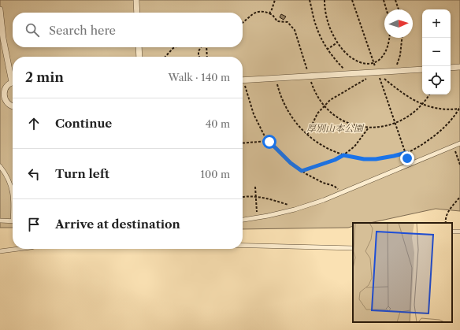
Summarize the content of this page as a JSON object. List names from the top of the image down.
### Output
{
  "parks": ["厚別山本公園"],
  "north": "right",
  "page": {
    "map_buttons": ["+", "−"],
    "search": "Search here",
    "heading": ["2 min", "Walk · 140 m"],
    "list": [
      ["Continue", "40 m"],
      ["Turn left", "100 m"],
      "Arrive at destination"
    ]
  }
}
